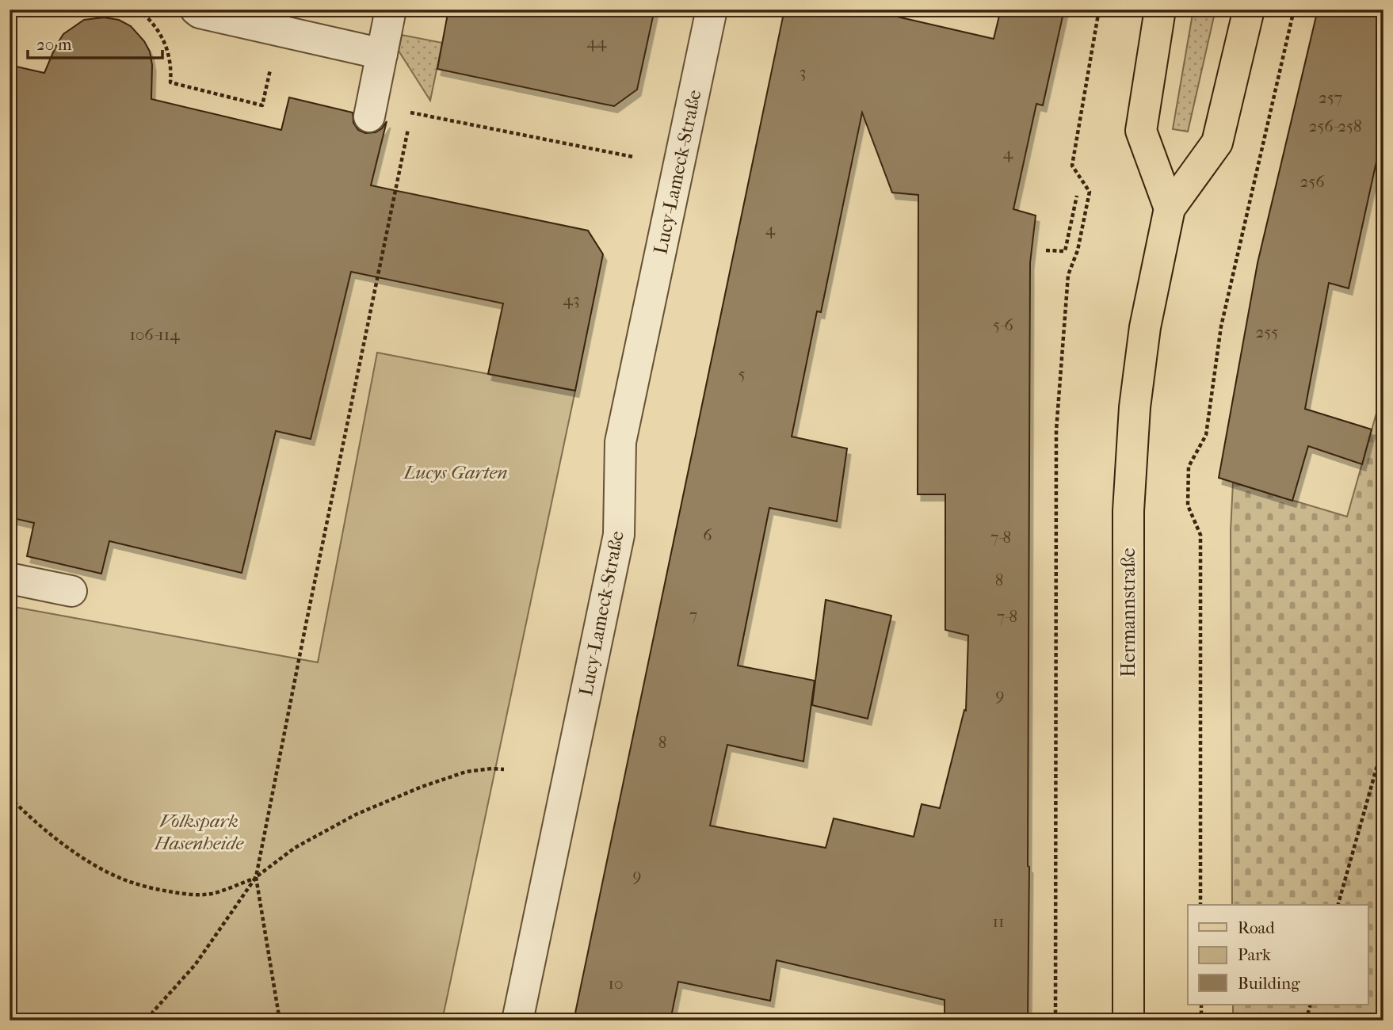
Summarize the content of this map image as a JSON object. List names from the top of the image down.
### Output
{
  "streets": {
    "main road": ["Hermannstraße"],
    "street": ["Lucy-Lameck-Straße"]
  },
  "parks": ["Lucys Garten", "Volkspark Hasenheide"],
  "house_numbers": [
    "44",
    "3",
    "257",
    "256-258",
    "4",
    "256",
    "4",
    "43",
    "5-6",
    "255",
    "106-114",
    "5",
    "6",
    "7-8",
    "8",
    "7",
    "7-8",
    "9",
    "8",
    "9",
    "11",
    "10"
  ],
  "legend": ["Road", "Park", "Building"],
  "scale_bar": "20 m"
}
